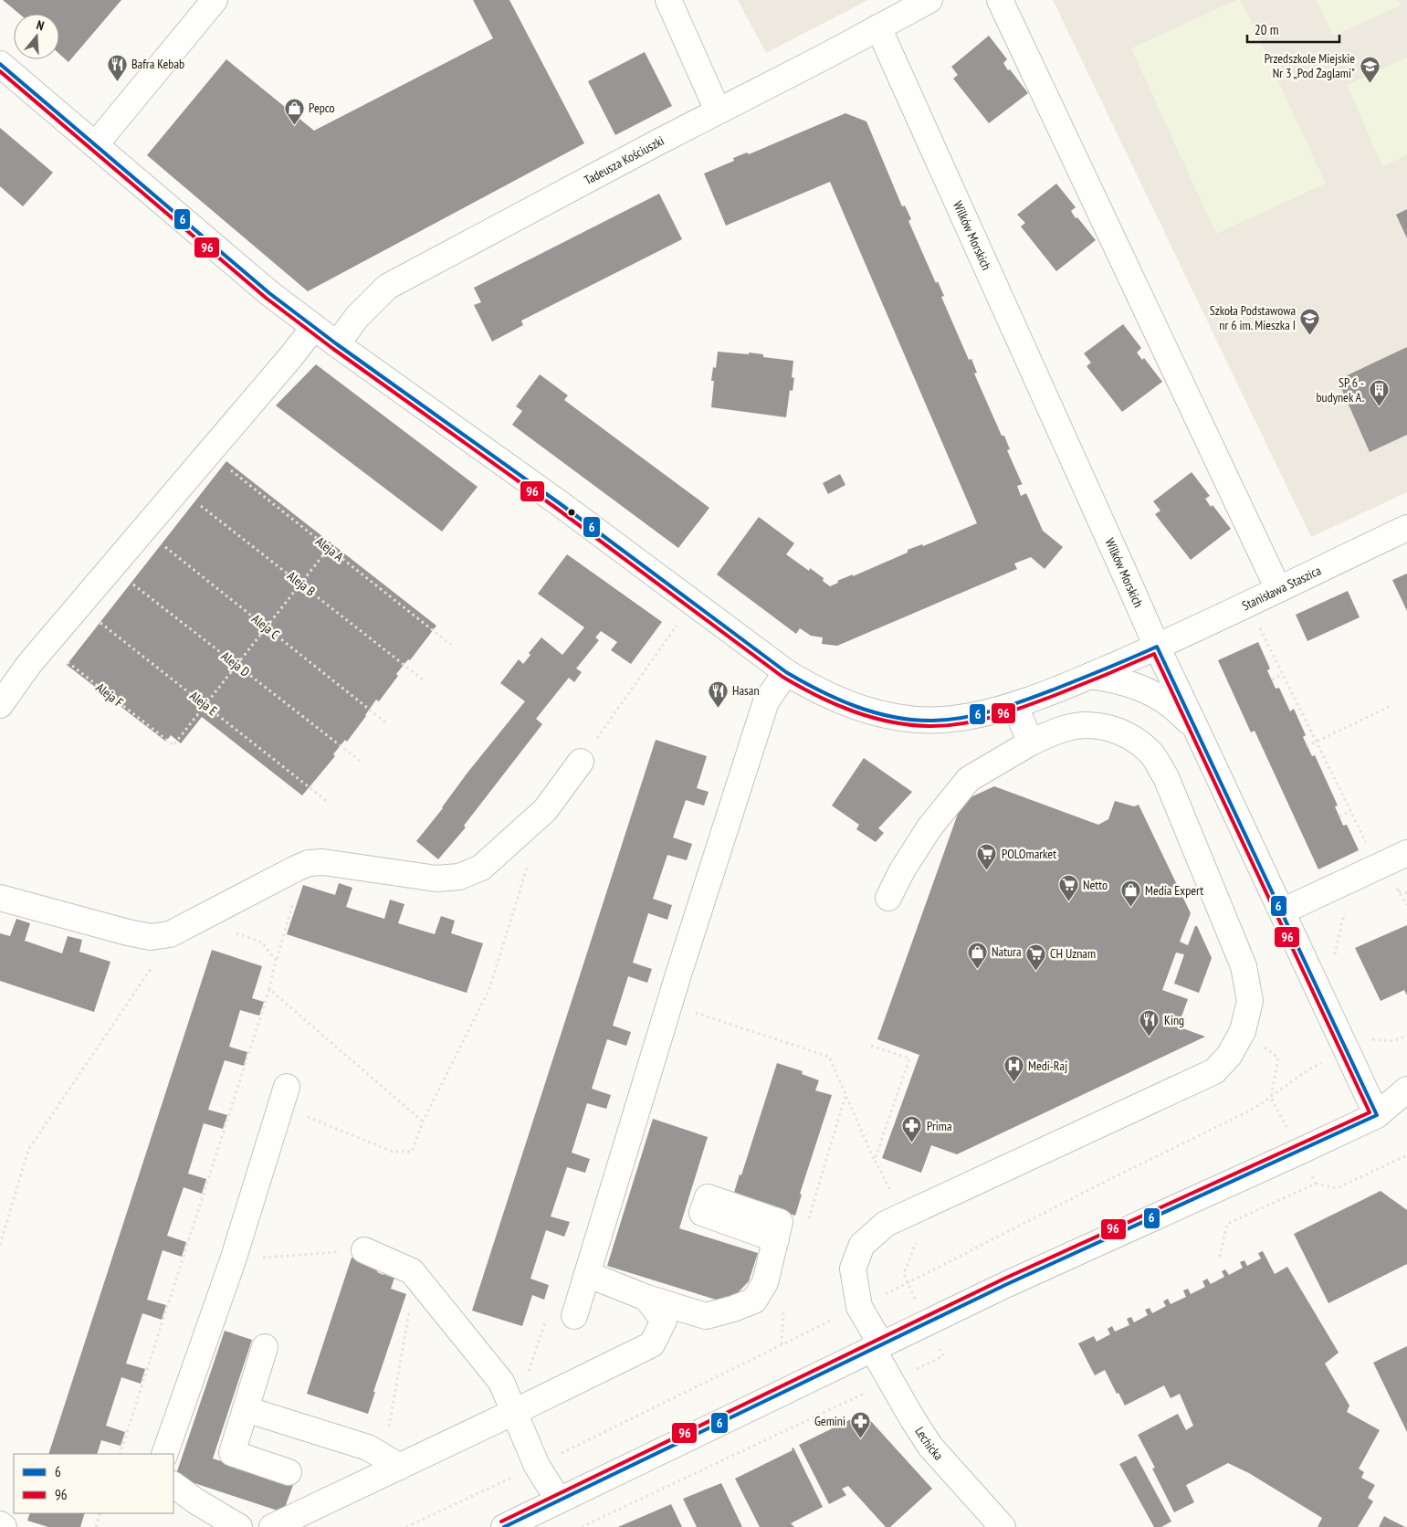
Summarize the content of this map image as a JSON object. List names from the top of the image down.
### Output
{
  "streets": {
    "street": [
      "Tadeusza Kościuszki",
      "Wilków Morskich",
      "Stanisława Staszica",
      "Lechicka"
    ],
    "path": [
      "Aleja A",
      "Aleja B",
      "Aleja C",
      "Aleja D",
      "Aleja F",
      "Aleja E"
    ]
  },
  "crossings": [
    ["Tadeusza Kościuszki", "Wilków Morskich"],
    ["Tadeusza Kościuszki", "Stanisława Staszica"],
    ["Wilków Morskich", "Stanisława Staszica"],
    ["Aleja F", "Aleja E"]
  ],
  "places": {
    "restaurant": ["Bafra Kebab", "Hasan", "King"],
    "school or university": ["Przedszkole Miejskie Nr 3 „Pod Żaglami\"", "Szkoła Podstawowa nr 6 im. Mieszka I"],
    "shop": ["Pepco", "Media Expert", "Natura"],
    "building": ["SP 6 - budynek A."],
    "supermarket": ["POLOmarket", "Netto", "CH Uznam"],
    "hospital": ["Medi-Raj"],
    "pharmacy": ["Prima", "Gemini"]
  },
  "lines": ["transit line 6", "transit line 96"],
  "legend": ["6", "96"],
  "scale_bar": "20 m",
  "north": "top"
}
